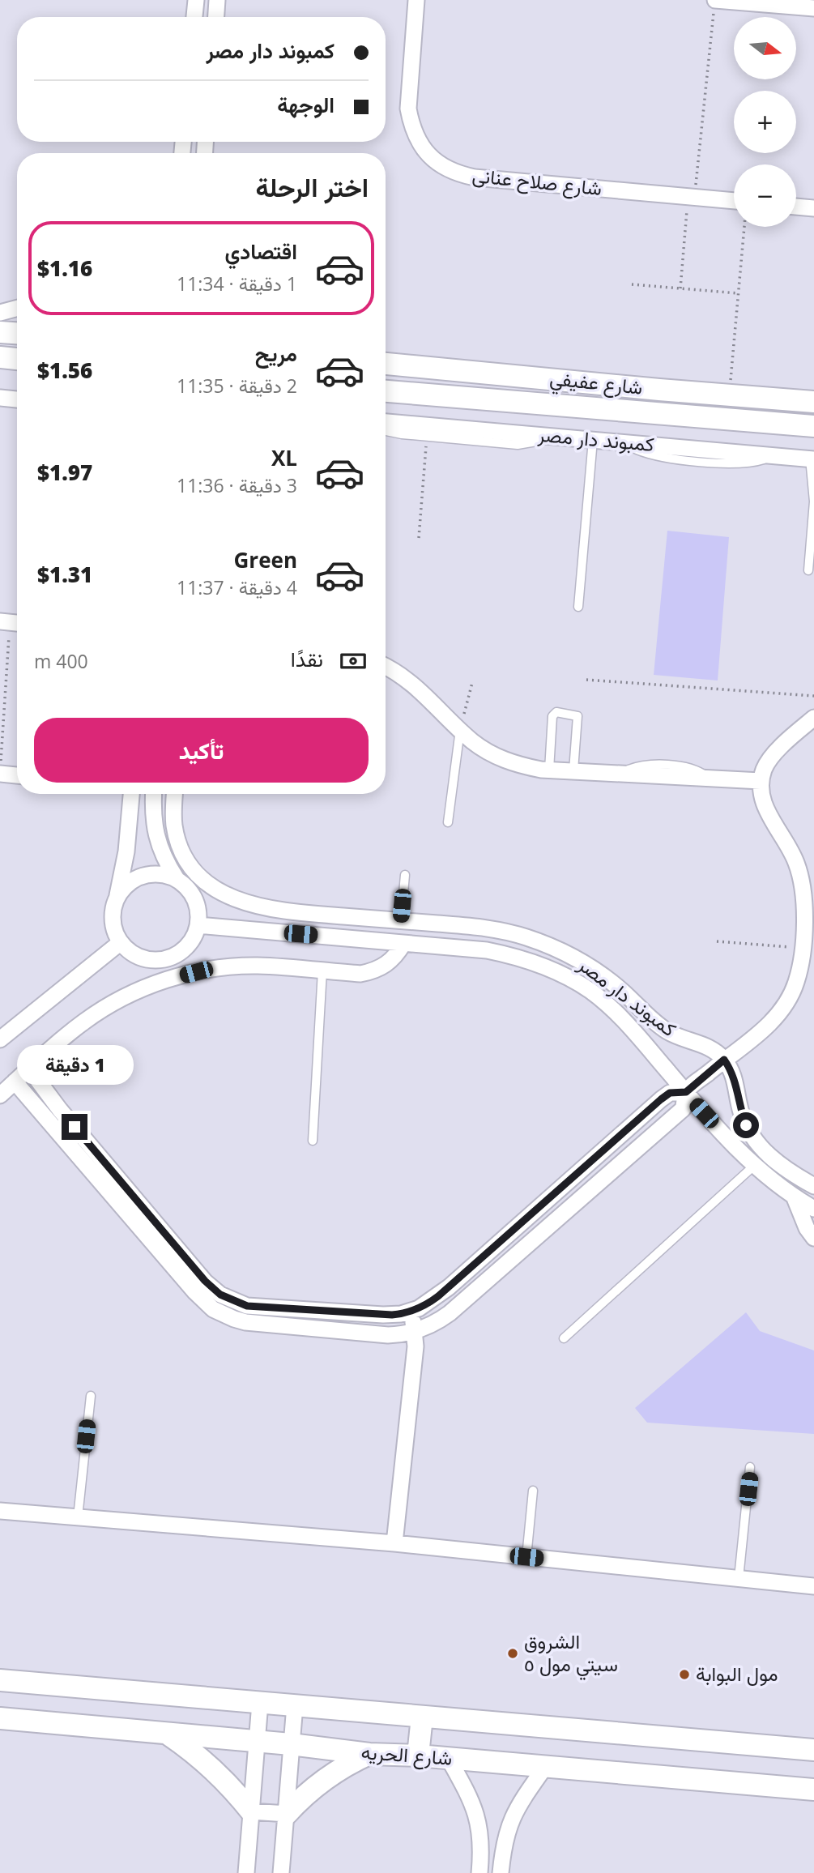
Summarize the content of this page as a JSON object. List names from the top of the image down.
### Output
{
  "streets": {
    "street": [
      "شارع صلاح عنانى",
      "شارع عفيفي",
      "كمبوند دار مصر",
      "شارع الحريه"
    ]
  },
  "places": ["الشروق سيتي مول ٥", "مول البوابة"],
  "north": "right",
  "page": {
    "map_buttons": ["+", "−"],
    "banner": ["كمبوند دار مصر", "الوجهة"],
    "heading": "اختر الرحلة",
    "list": [
      {
        "name": "اقتصادي",
        "note": "1 دقيقة · 11:34",
        "value": "$1.16"
      },
      {
        "name": "مريح",
        "note": "2 دقيقة · 11:35",
        "value": "$1.56"
      },
      {
        "name": "XL",
        "note": "3 دقيقة · 11:36",
        "value": "$1.97"
      },
      {
        "name": "Green",
        "note": "4 دقيقة · 11:37",
        "value": "$1.31"
      }
    ],
    "pay": ["نقدًا", "400 m"],
    "buttons": "تأكيد",
    "bubble": "1 دقيقة"
  }
}
